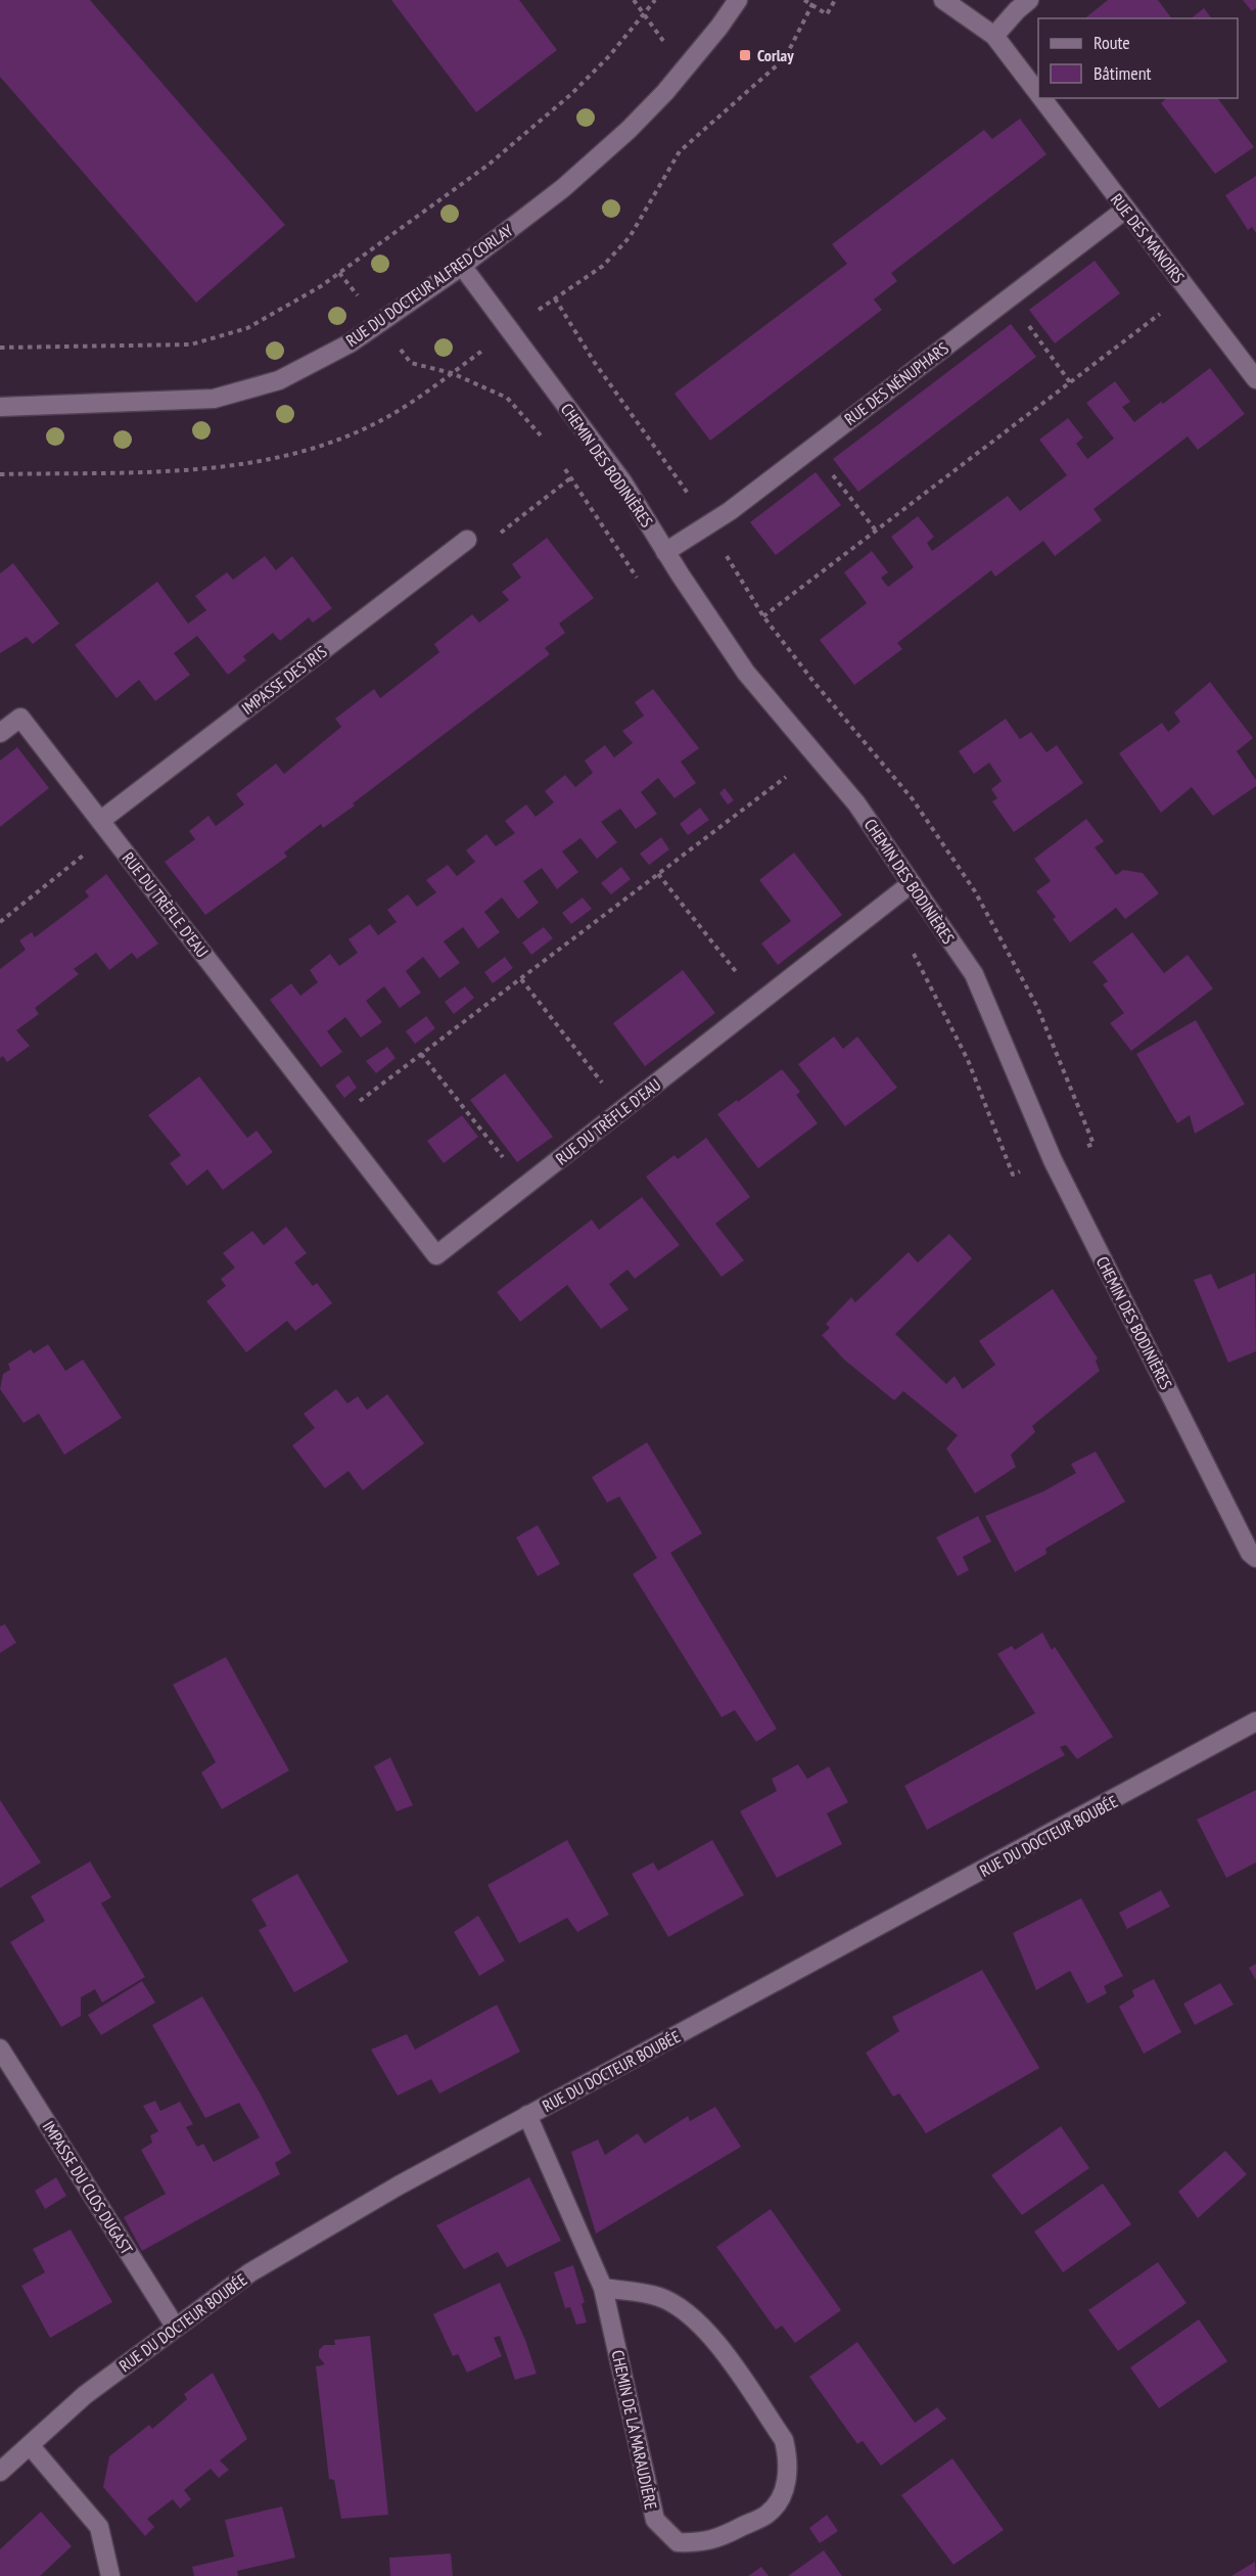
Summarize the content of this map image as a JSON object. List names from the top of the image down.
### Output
{
  "streets": {
    "street": [
      "RUE DES MANOIRS",
      "RUE DU DOCTEUR ALFRED CORLAY",
      "RUE DES NÉNUPHARS",
      "CHEMIN DES BODINIÈRES",
      "IMPASSE DES IRIS",
      "RUE DU TRÈFLE D'EAU",
      "RUE DU DOCTEUR BOUBÉE",
      "IMPASSE DU CLOS DUGAST",
      "CHEMIN DE LA MARAUDIÈRE"
    ]
  },
  "crossings": [
    ["RUE DES MANOIRS", "RUE DES NÉNUPHARS"],
    ["RUE DU DOCTEUR ALFRED CORLAY", "CHEMIN DES BODINIÈRES"],
    ["RUE DES NÉNUPHARS", "CHEMIN DES BODINIÈRES"],
    ["CHEMIN DES BODINIÈRES", "RUE DU TRÈFLE D'EAU"],
    ["IMPASSE DES IRIS", "RUE DU TRÈFLE D'EAU"],
    ["RUE DU DOCTEUR BOUBÉE", "IMPASSE DU CLOS DUGAST"],
    ["RUE DU DOCTEUR BOUBÉE", "CHEMIN DE LA MARAUDIÈRE"]
  ],
  "places": {
    "transit": ["Corlay"]
  },
  "legend": ["Route", "Bâtiment"]
}
